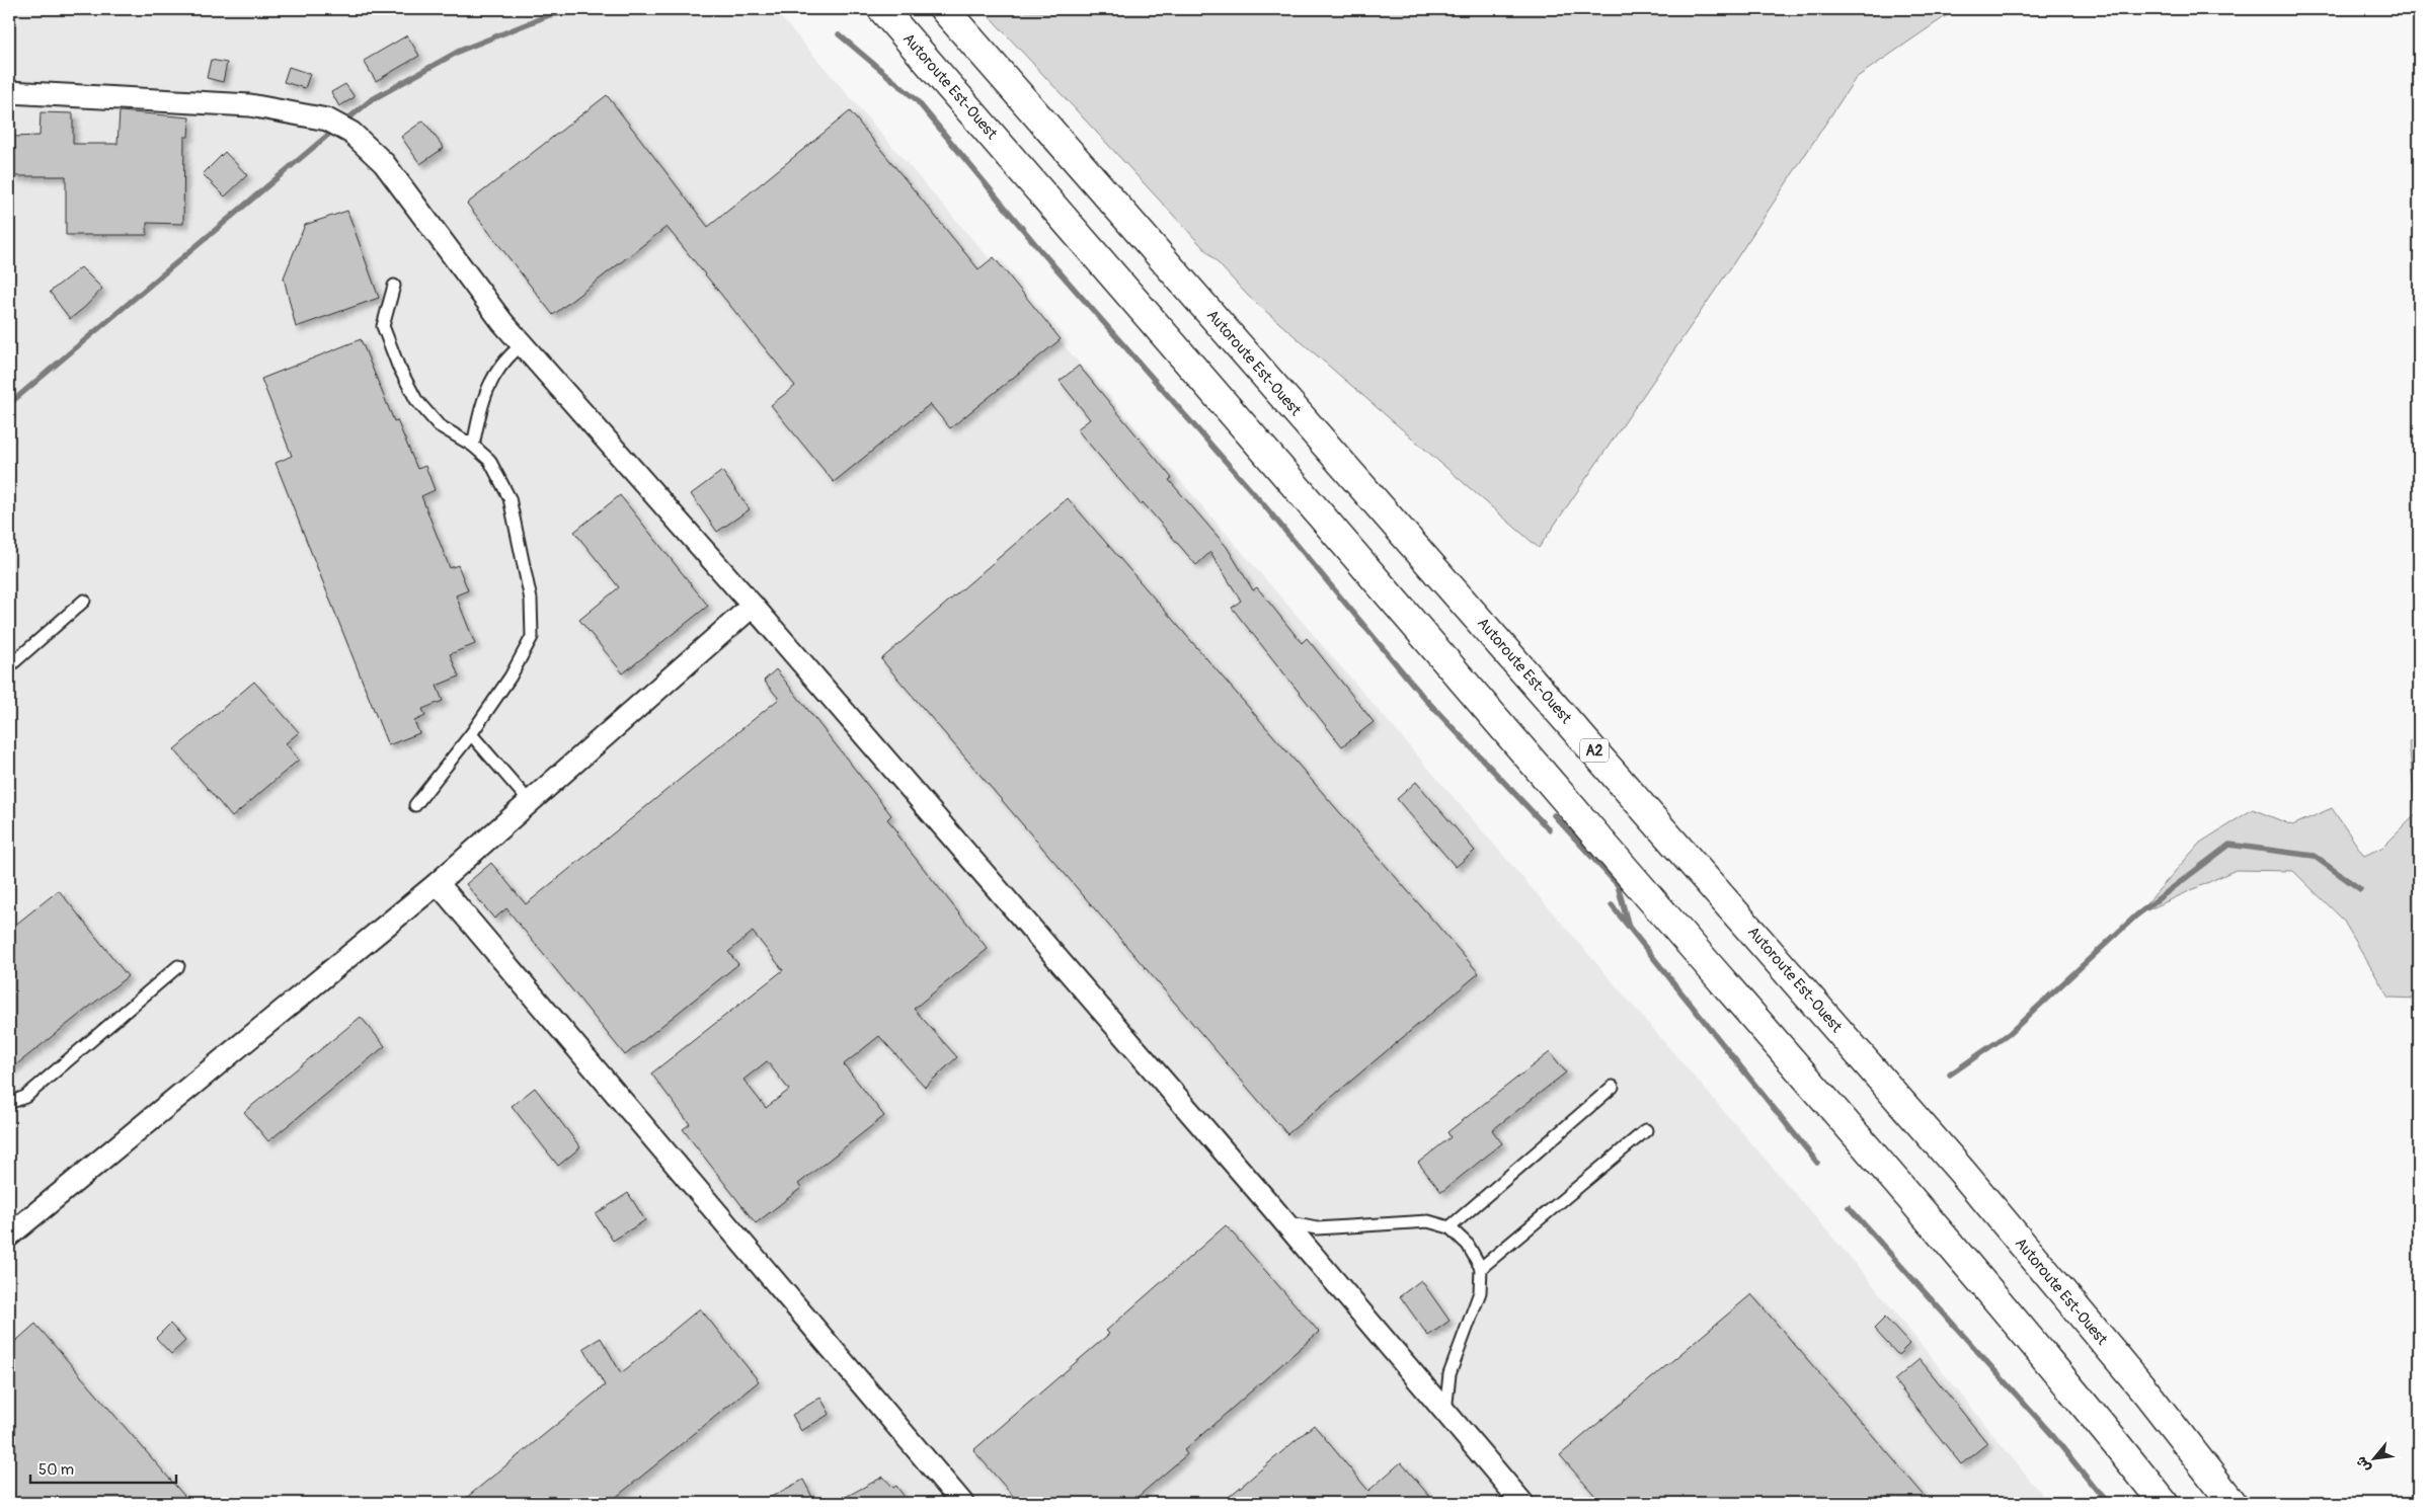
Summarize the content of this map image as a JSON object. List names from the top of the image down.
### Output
{
  "streets": {
    "highway": ["Autoroute Est-Ouest", "A2"]
  },
  "scale_bar": "50 m",
  "north": "bottom left"
}
